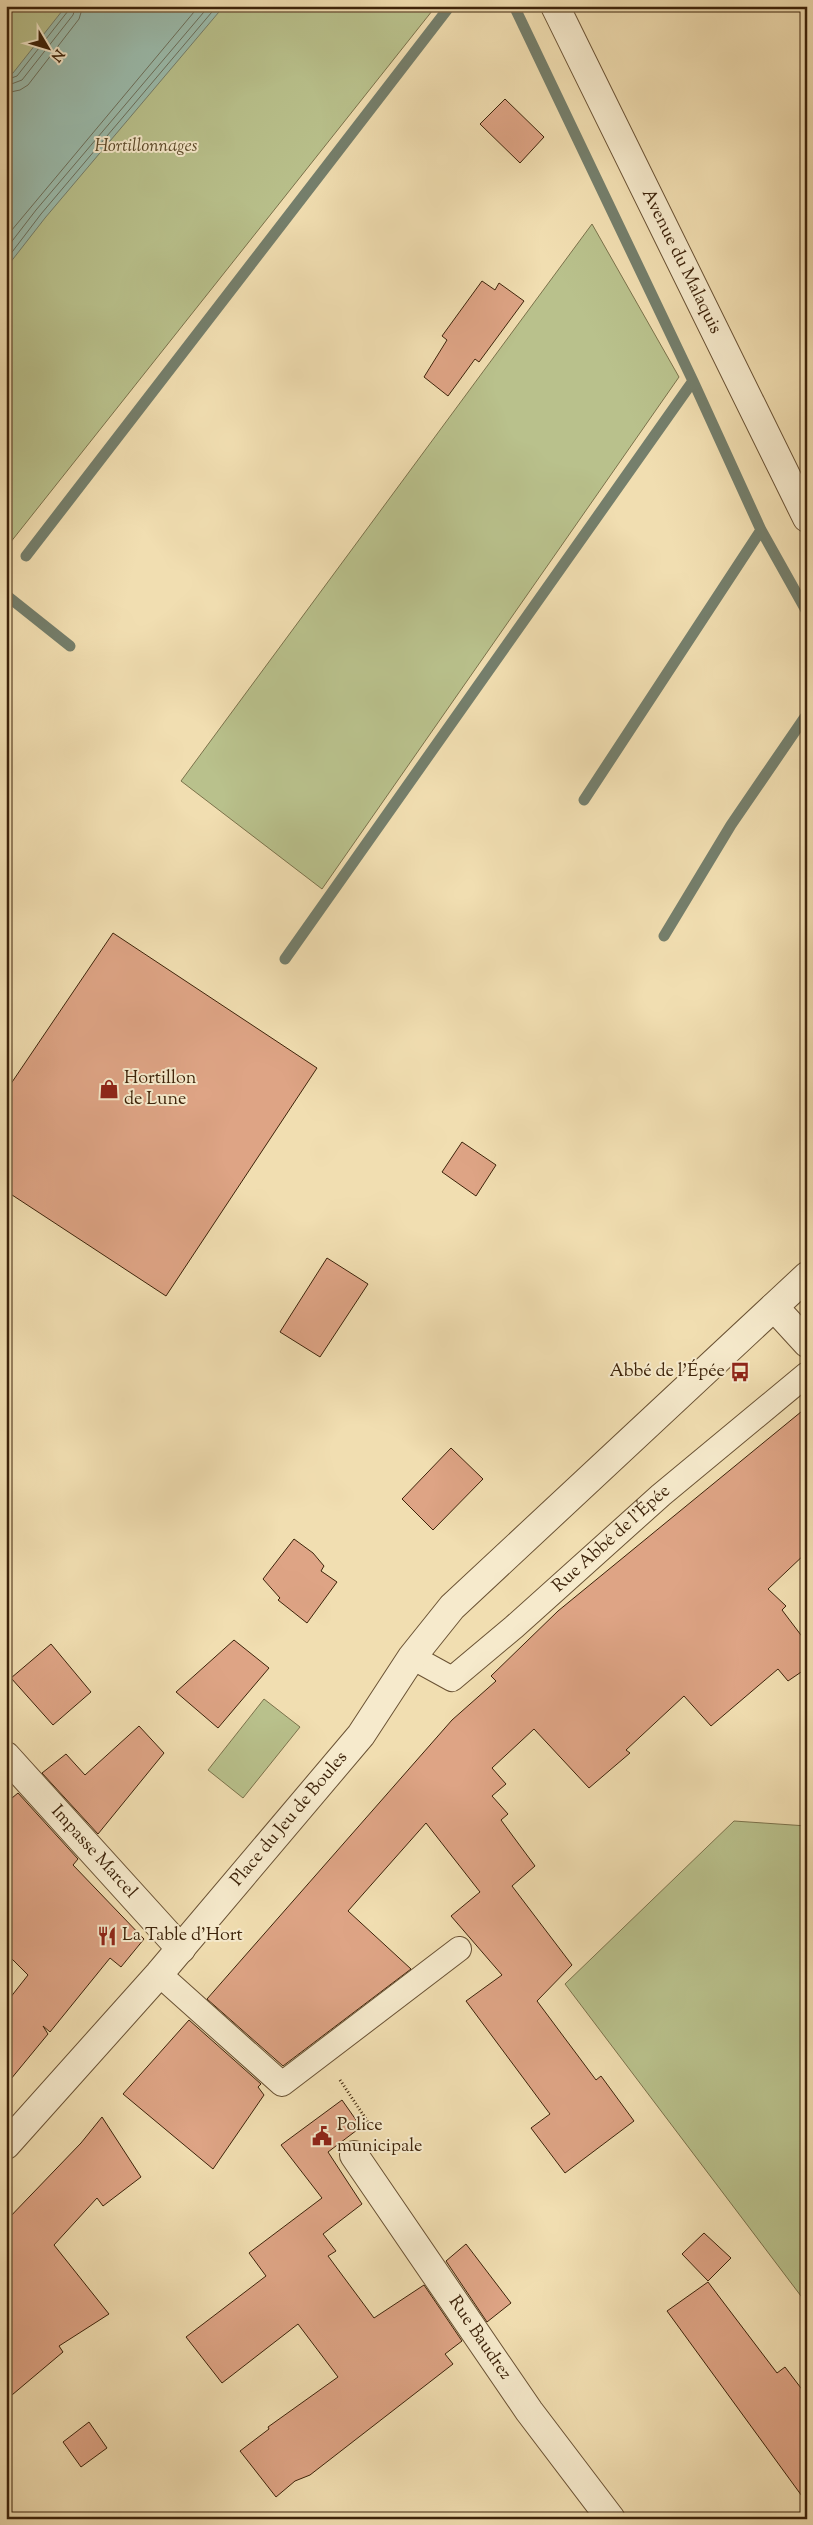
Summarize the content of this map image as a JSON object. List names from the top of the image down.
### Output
{
  "streets": {
    "street": [
      "Avenue du Malaquis",
      "Place du Jeu de Boules",
      "Impasse Marcel",
      "Rue Baudrez"
    ],
    "lane": ["Rue Abbé de l'Épée"]
  },
  "crossings": [
    ["Rue Abbé de l'Épée", "Place du Jeu de Boules"],
    ["Place du Jeu de Boules", "Impasse Marcel"]
  ],
  "parks": ["Hortillonnages"],
  "places": {
    "shop": ["Hortillon de Lune"],
    "bus stop": ["Abbé de l'Épée"],
    "restaurant": ["La Table d'Hort"],
    "public building": ["Police municipale"]
  },
  "north": "bottom right"
}
